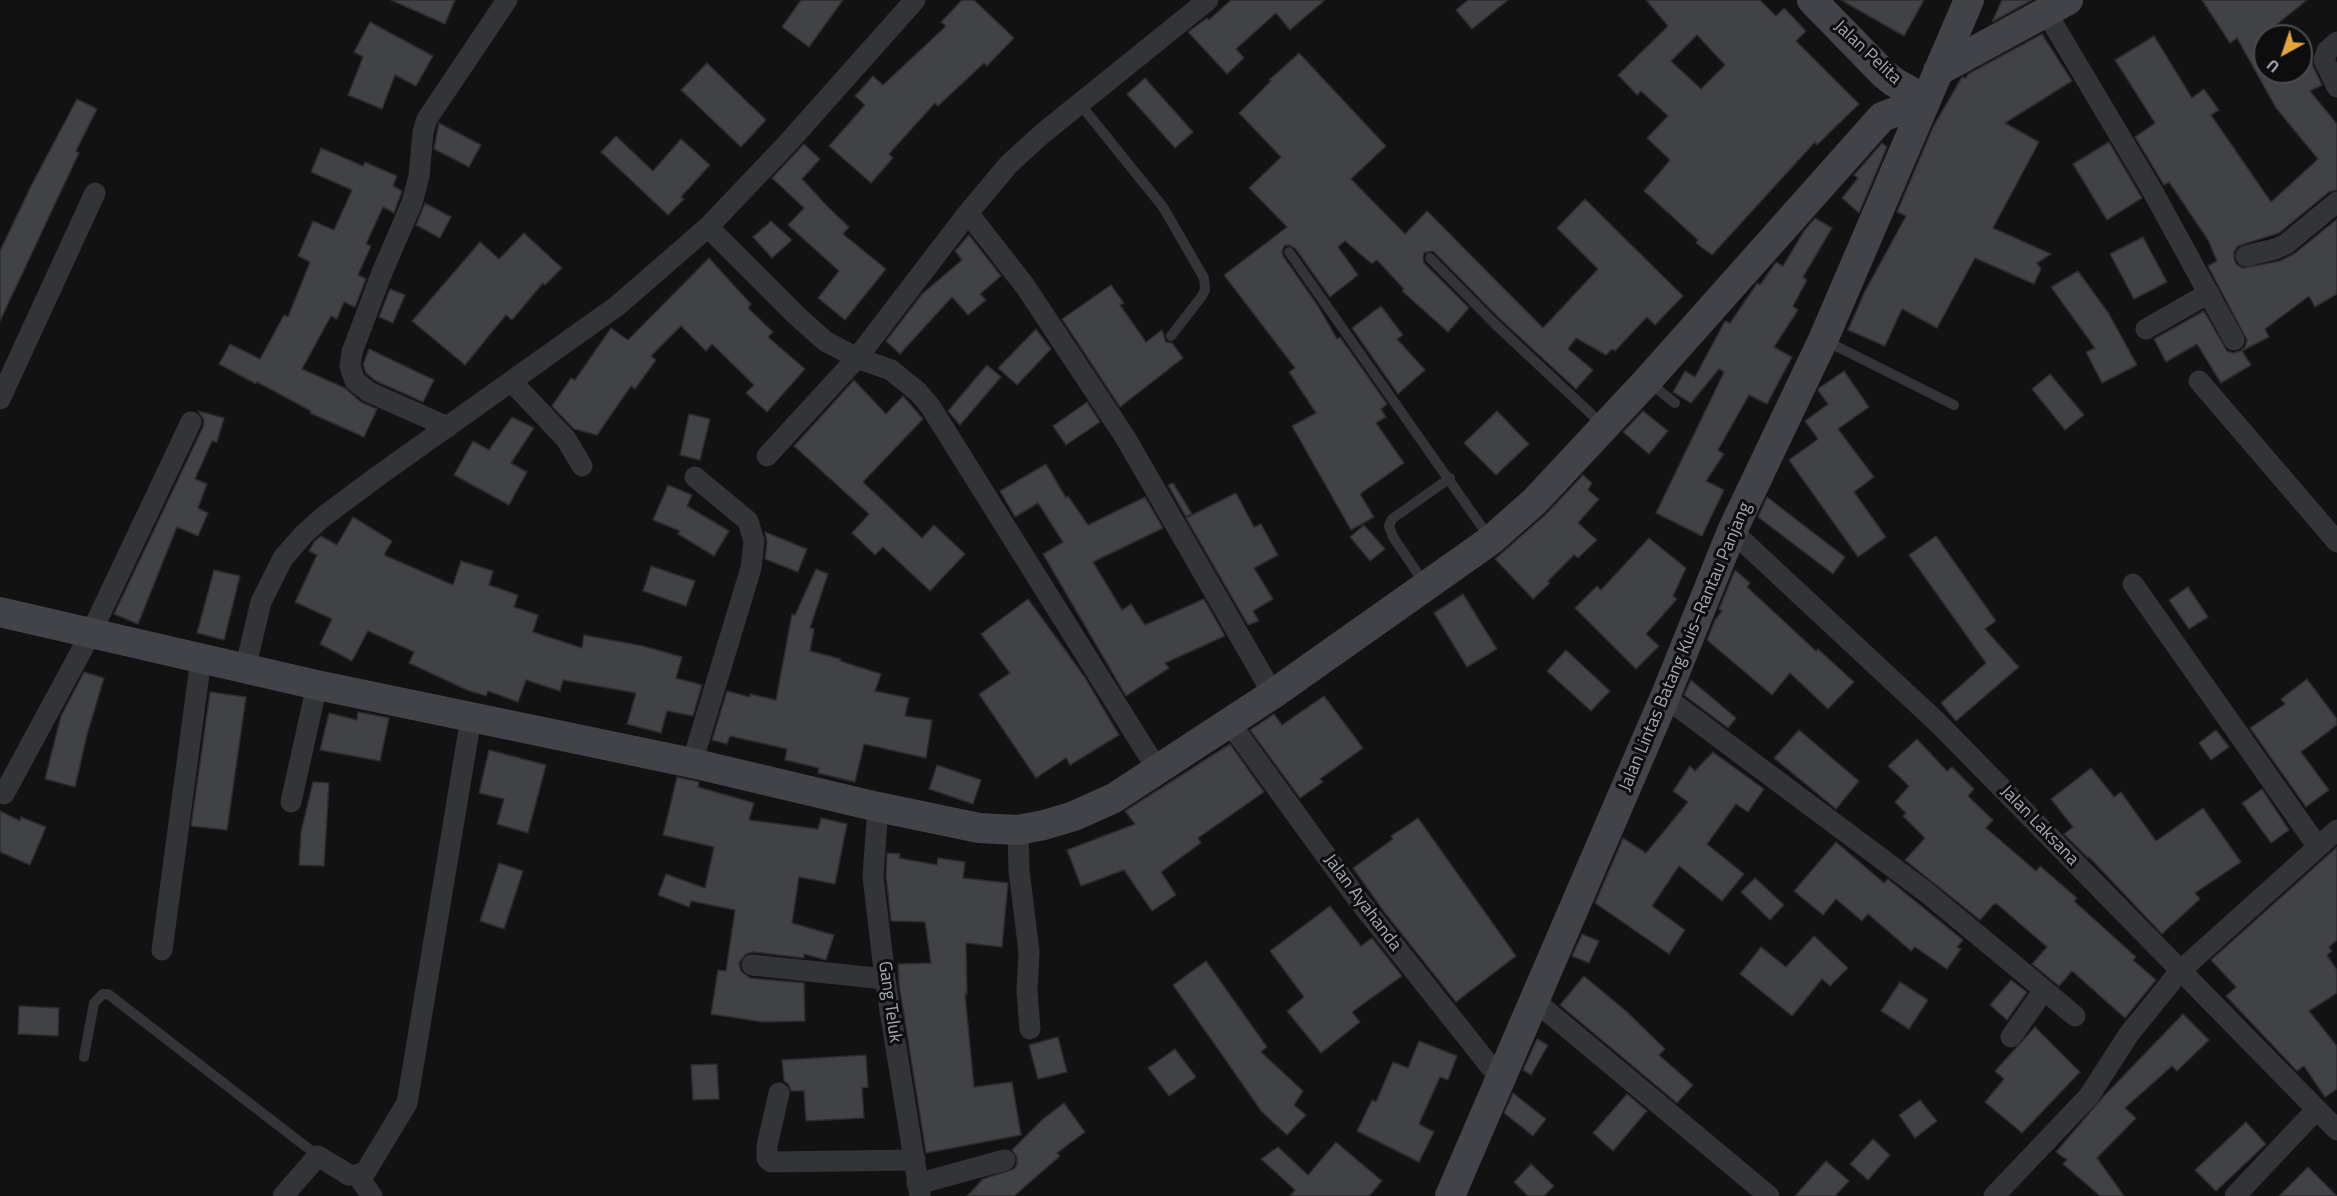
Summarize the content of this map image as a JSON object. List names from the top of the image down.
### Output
{
  "streets": {
    "street": [
      "Jalan Pelita",
      "Jalan Lintas Batang Kuis–Rantau Panjang",
      "Jalan Laksana",
      "Jalan Ayahanda",
      "Gang Teluk"
    ]
  },
  "crossings": [
    ["Jalan Pelita", "Jalan Lintas Batang Kuis–Rantau Panjang"],
    ["Jalan Lintas Batang Kuis–Rantau Panjang", "Jalan Laksana"],
    ["Jalan Lintas Batang Kuis–Rantau Panjang", "Jalan Ayahanda"]
  ],
  "north": "bottom left"
}
